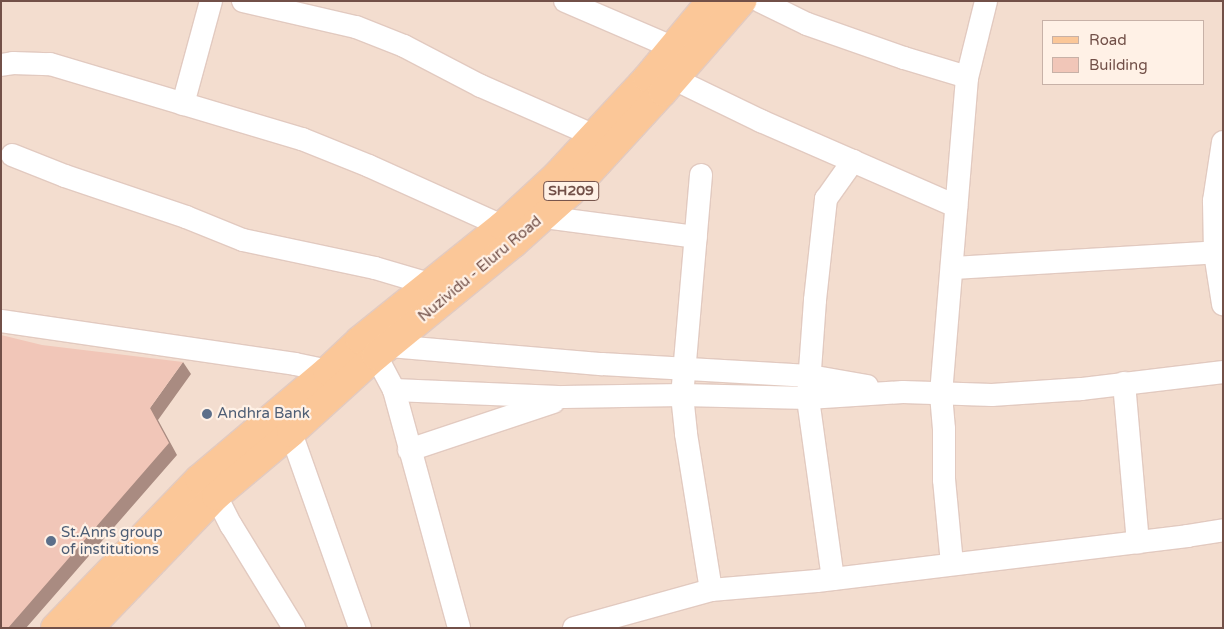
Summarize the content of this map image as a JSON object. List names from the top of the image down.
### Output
{
  "streets": {
    "main road": ["SH209", "Nuzividu - Eluru Road"]
  },
  "places": ["Andhra Bank", "St.Anns group of institutions"],
  "legend": ["Road", "Building"]
}
